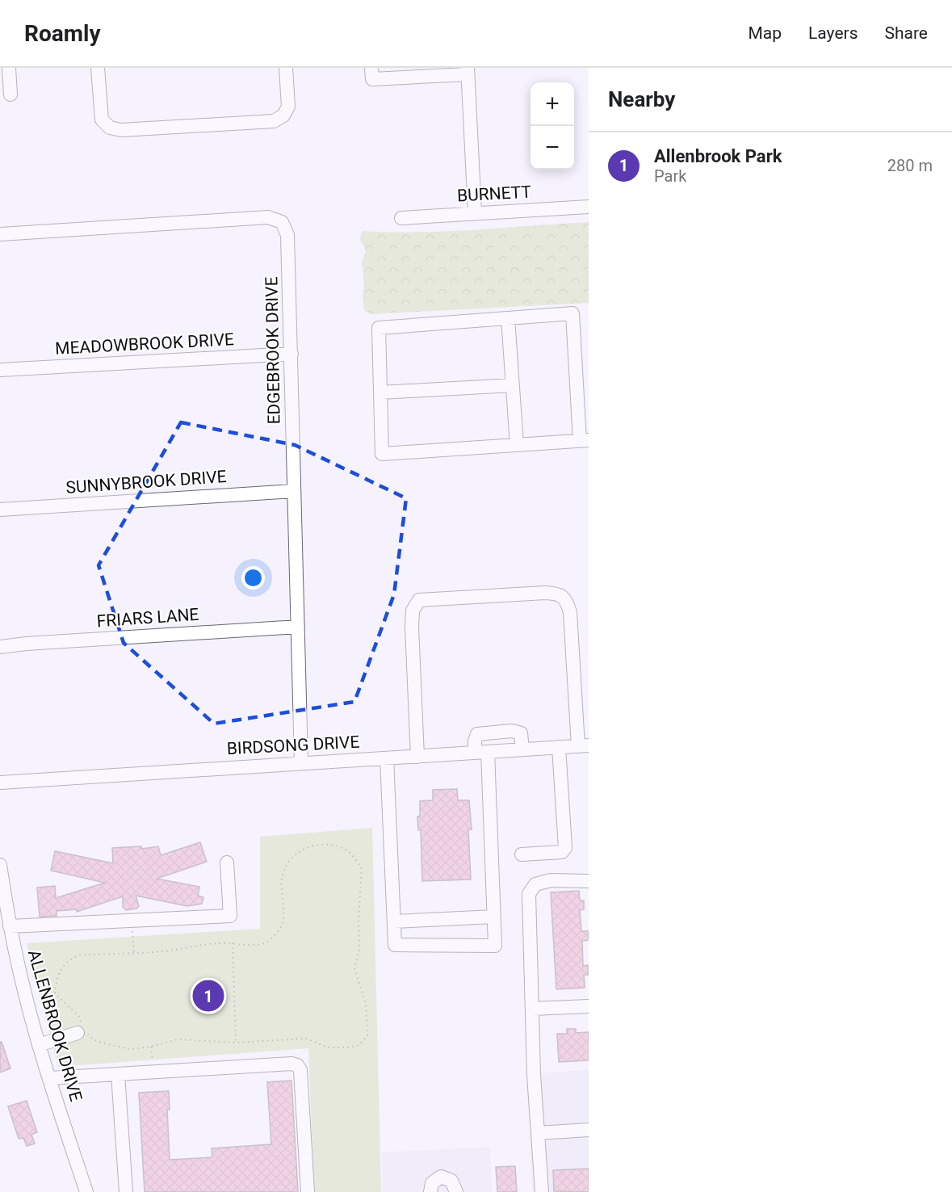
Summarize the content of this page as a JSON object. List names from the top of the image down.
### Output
{
  "streets": {
    "street": [
      "BURNETT",
      "MEADOWBROOK DRIVE",
      "EDGEBROOK DRIVE",
      "SUNNYBROOK DRIVE",
      "FRIARS LANE",
      "BIRDSONG DRIVE",
      "ALLENBROOK DRIVE"
    ]
  },
  "crossings": [
    ["MEADOWBROOK DRIVE", "EDGEBROOK DRIVE"],
    ["EDGEBROOK DRIVE", "SUNNYBROOK DRIVE"],
    ["EDGEBROOK DRIVE", "FRIARS LANE"],
    ["EDGEBROOK DRIVE", "BIRDSONG DRIVE"]
  ],
  "page": {
    "header": "Roamly",
    "nav": ["Map", "Layers", "Share"],
    "heading": "Nearby",
    "map_buttons": ["+", "−"],
    "list": [
      {
        "mark": "1",
        "name": "Allenbrook Park",
        "note": "Park",
        "value": "280 m"
      }
    ],
    "pins": "1"
  }
}
